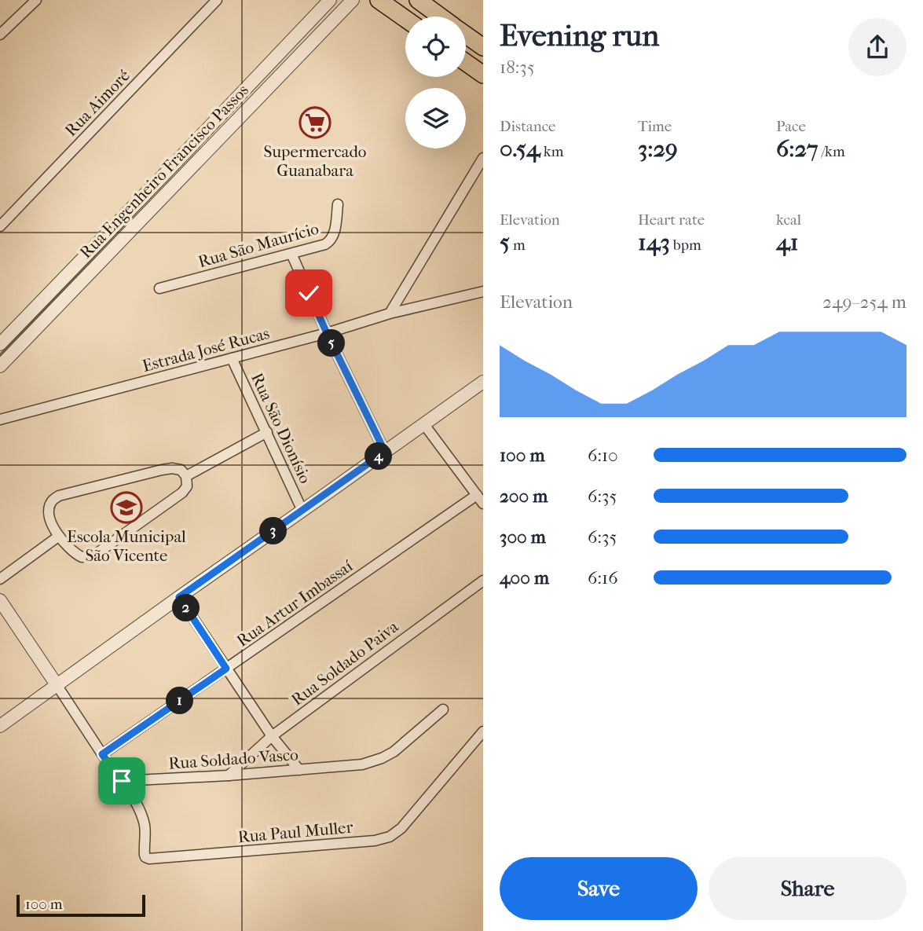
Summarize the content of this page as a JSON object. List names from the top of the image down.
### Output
{
  "streets": {
    "street": [
      "Rua Aimoré",
      "Rua Engenheiro Francisco Passos",
      "Rua São Maurício",
      "Estrada José Rucas",
      "Rua São Dionísio",
      "Rua Artur Imbassaí",
      "Rua Soldado Paiva",
      "Rua Soldado Vasco",
      "Rua Paul Muller"
    ]
  },
  "crossings": [
    ["Estrada José Rucas", "Rua São Dionísio"],
    ["Rua Soldado Paiva", "Rua Soldado Vasco"],
    ["Rua Soldado Vasco", "Rua Paul Muller"]
  ],
  "places": {
    "supermarket": ["Supermercado Guanabara"],
    "school or university": ["Escola Municipal São Vicente"]
  },
  "scale_bar": "100 m",
  "page": {
    "heading": ["Evening run", "18:35"],
    "stats": [
      ["Distance", "0.54 km"],
      ["Time", "3:29"],
      ["Pace", "6:27 /km"],
      ["Elevation", "5 m"],
      ["Heart rate", "143 bpm"],
      ["kcal", "41"]
    ],
    "chart": ["Elevation", "249–254 m"],
    "pins": [
      "5",
      "4",
      "3",
      "2",
      "1"
    ],
    "list": [
      {
        "name": "100 m",
        "note": "6:10"
      },
      {
        "name": "200 m",
        "note": "6:35"
      },
      {
        "name": "300 m",
        "note": "6:35"
      },
      {
        "name": "400 m",
        "note": "6:16"
      }
    ],
    "buttons": ["Save", "Share"],
    "scale": "100 m"
  }
}
